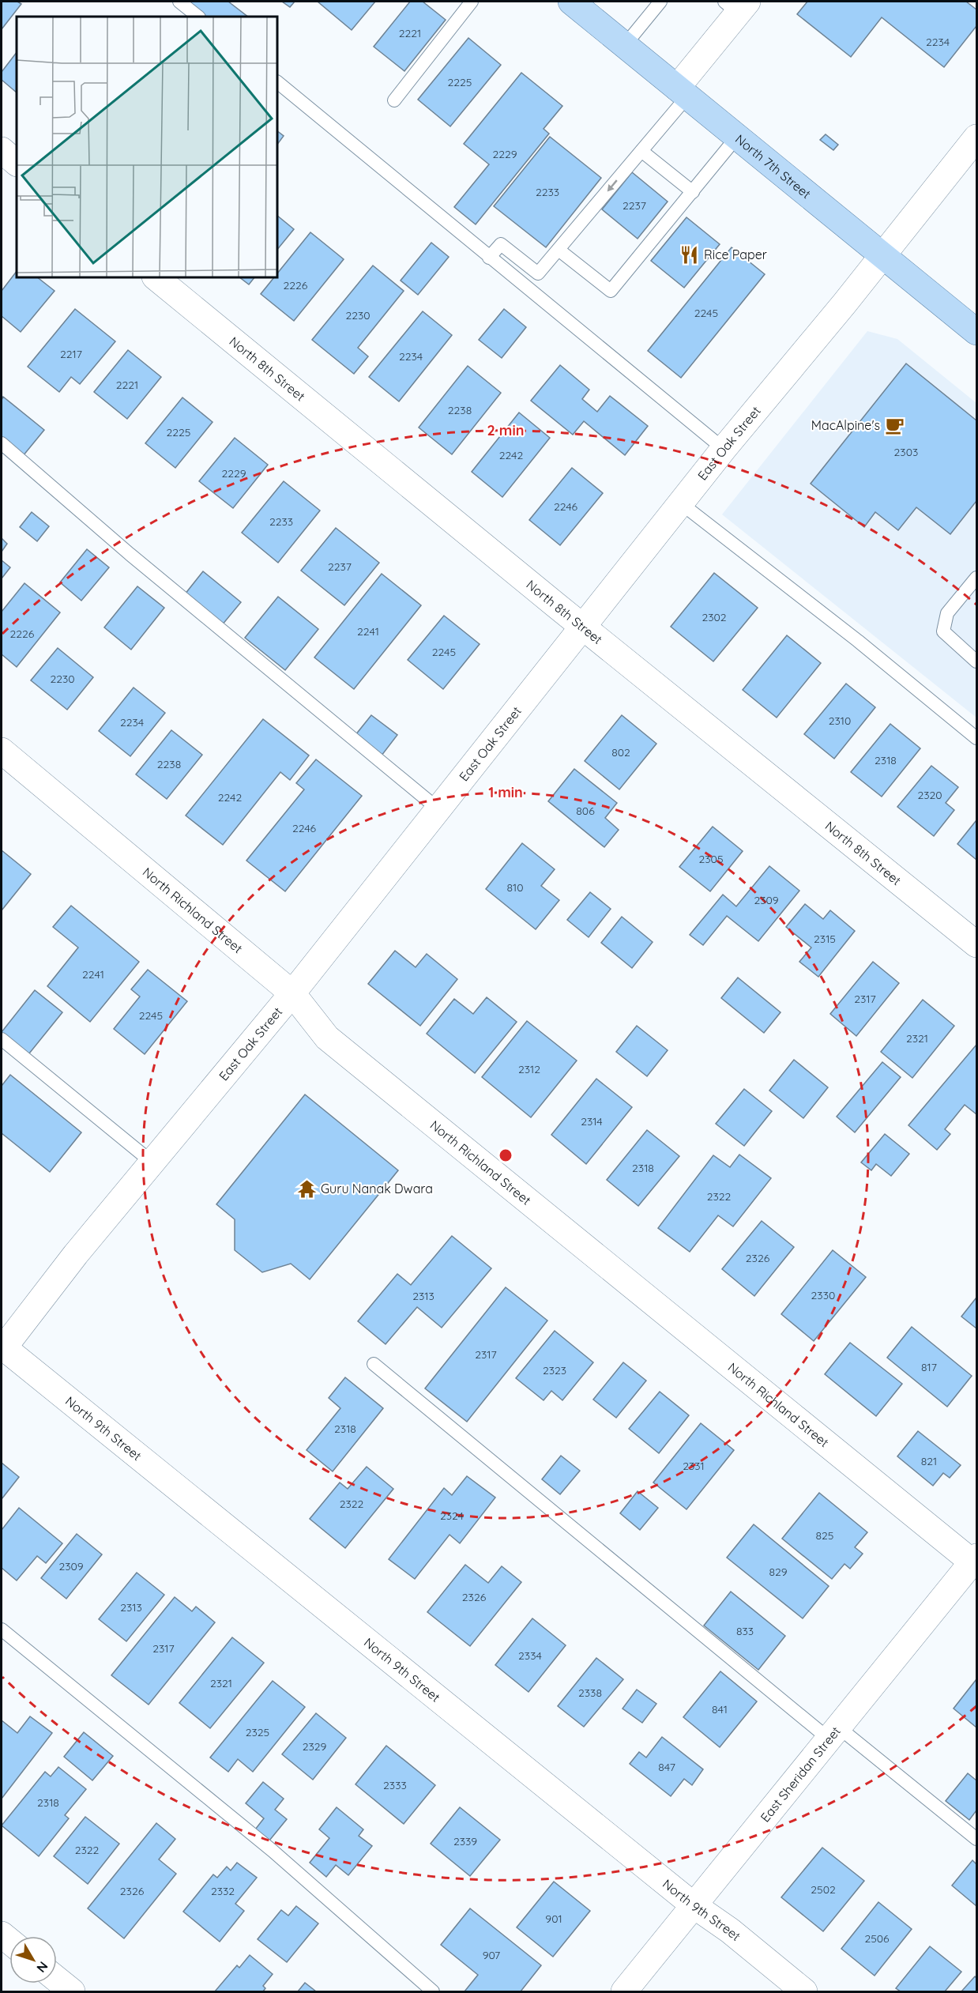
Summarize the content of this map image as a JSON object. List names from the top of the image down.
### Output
{
  "streets": {
    "main road": ["North 7th Street"],
    "street": [
      "North 8th Street",
      "East Oak Street",
      "North Richland Street",
      "North 9th Street",
      "East Sheridan Street"
    ]
  },
  "crossings": [
    ["North 7th Street", "East Oak Street"],
    ["North 8th Street", "East Oak Street"],
    ["East Oak Street", "North Richland Street"],
    ["East Oak Street", "North 9th Street"],
    ["North Richland Street", "East Sheridan Street"],
    ["North 9th Street", "East Sheridan Street"]
  ],
  "places": {
    "restaurant": ["Rice Paper"],
    "cafe": ["MacAlpine's"],
    "temple": ["Guru Nanak Dwara"]
  },
  "house_numbers": [
    "2221",
    "2234",
    "2225",
    "2229",
    "2233",
    "2237",
    "2226",
    "2245",
    "2230",
    "2217",
    "2234",
    "2221",
    "2238",
    "2225",
    "2303",
    "2242",
    "2229",
    "2246",
    "2233",
    "2237",
    "2302",
    "2241",
    "2226",
    "2245",
    "2230",
    "2310",
    "2234",
    "802",
    "2318",
    "2238",
    "2320",
    "2242",
    "806",
    "2246",
    "2305",
    "810",
    "2309",
    "2315",
    "2241",
    "2317",
    "2245",
    "2321",
    "2312",
    "2314",
    "2318",
    "2322",
    "2326",
    "2330",
    "2313",
    "2317",
    "817",
    "2323",
    "2318",
    "821",
    "2331",
    "2322",
    "2324",
    "825",
    "2309",
    "829",
    "2326",
    "2313",
    "833",
    "2317",
    "2334",
    "2321",
    "2338",
    "841",
    "2325",
    "2329",
    "847",
    "2333",
    "2318",
    "2339",
    "2322",
    "2502",
    "2326",
    "2332",
    "901",
    "2506",
    "907"
  ],
  "north": "bottom right",
  "rings": ["2 min", "1 min"]
}
